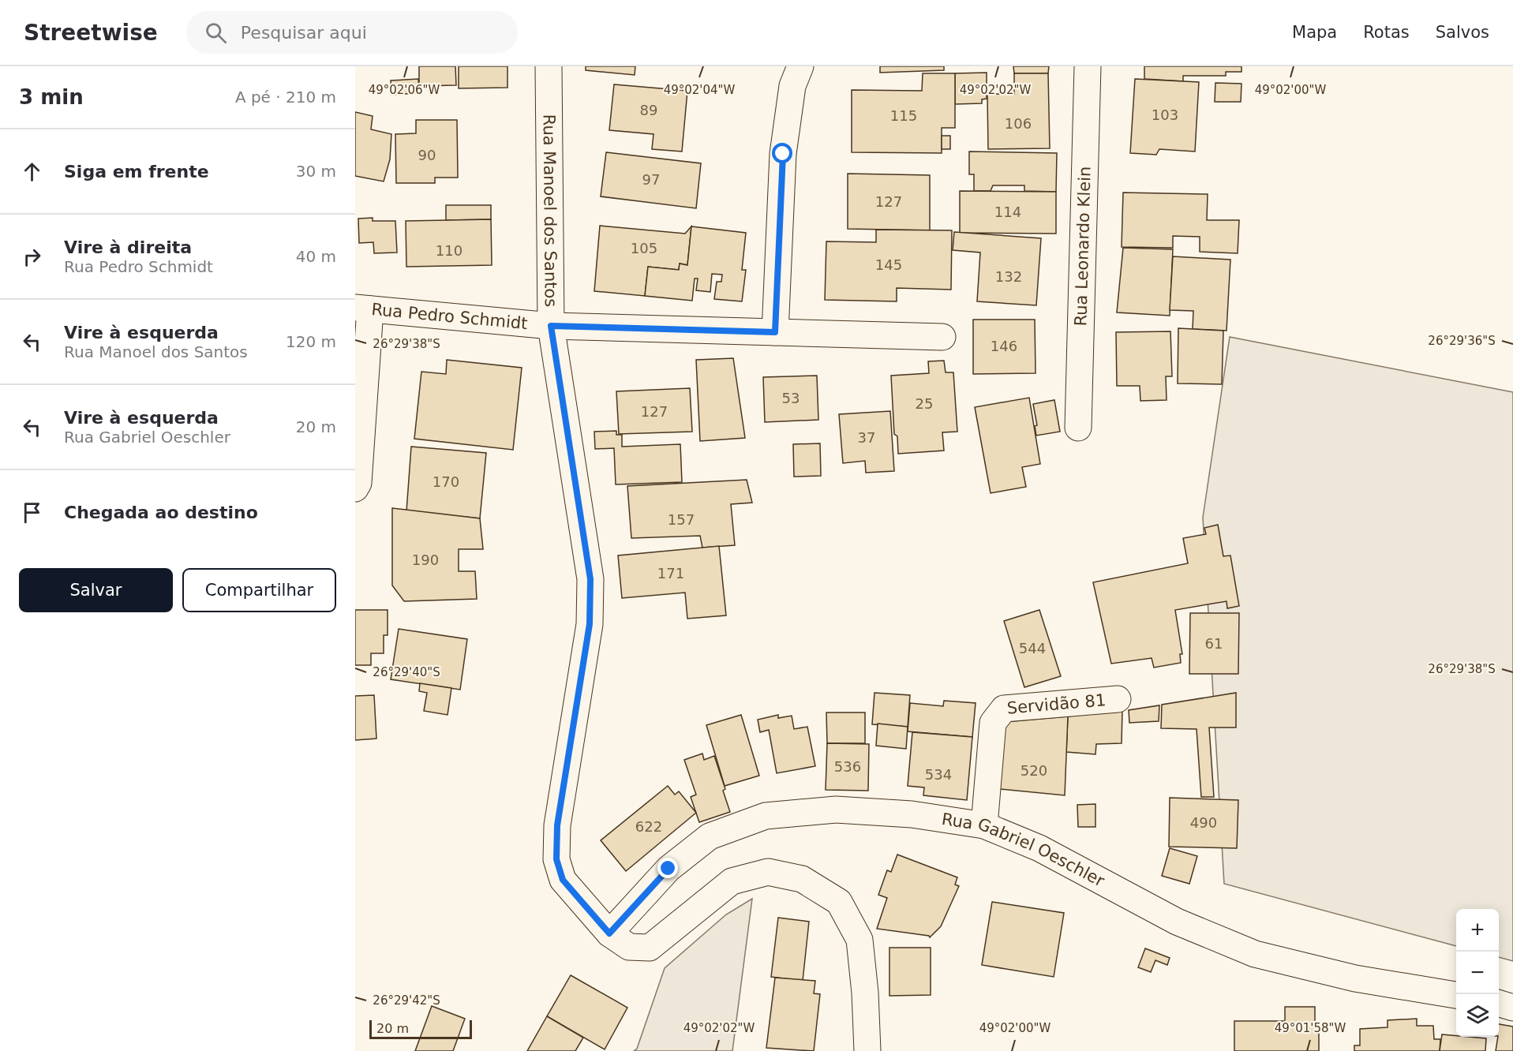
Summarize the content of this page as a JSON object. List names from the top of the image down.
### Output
{
  "streets": {
    "street": [
      "Rua Manoel dos Santos",
      "Rua Leonardo Klein",
      "Rua Pedro Schmidt",
      "Servidão 81",
      "Rua Gabriel Oeschler"
    ]
  },
  "crossings": [
    ["Rua Manoel dos Santos", "Rua Pedro Schmidt"],
    ["Rua Manoel dos Santos", "Rua Gabriel Oeschler"],
    ["Servidão 81", "Rua Gabriel Oeschler"]
  ],
  "house_numbers": [
    "89",
    "103",
    "115",
    "106",
    "90",
    "97",
    "127",
    "114",
    "105",
    "110",
    "145",
    "132",
    "146",
    "53",
    "25",
    "127",
    "37",
    "170",
    "157",
    "190",
    "171",
    "61",
    "544",
    "536",
    "520",
    "534",
    "490",
    "622"
  ],
  "scale_bar": "20 m",
  "page": {
    "header": "Streetwise",
    "search": "Pesquisar aqui",
    "nav": ["Mapa", "Rotas", "Salvos"],
    "heading": ["3 min", "A pé · 210 m"],
    "list": [
      ["Siga em frente", "30 m"],
      ["Vire à direita", "Rua Pedro Schmidt", "40 m"],
      ["Vire à esquerda", "Rua Manoel dos Santos", "120 m"],
      ["Vire à esquerda", "Rua Gabriel Oeschler", "20 m"],
      "Chegada ao destino"
    ],
    "buttons": ["Salvar", "Compartilhar"],
    "map_buttons": ["+", "−"],
    "scale": "20 m"
  },
  "coordinates": [
    "49°02'06\"W",
    "49°02'04\"W",
    "49°02'02\"W",
    "49°02'00\"W",
    "26°29'36\"S",
    "26°29'38\"S",
    "26°29'40\"S",
    "26°29'42\"S",
    "49°01'58\"W"
  ]
}
